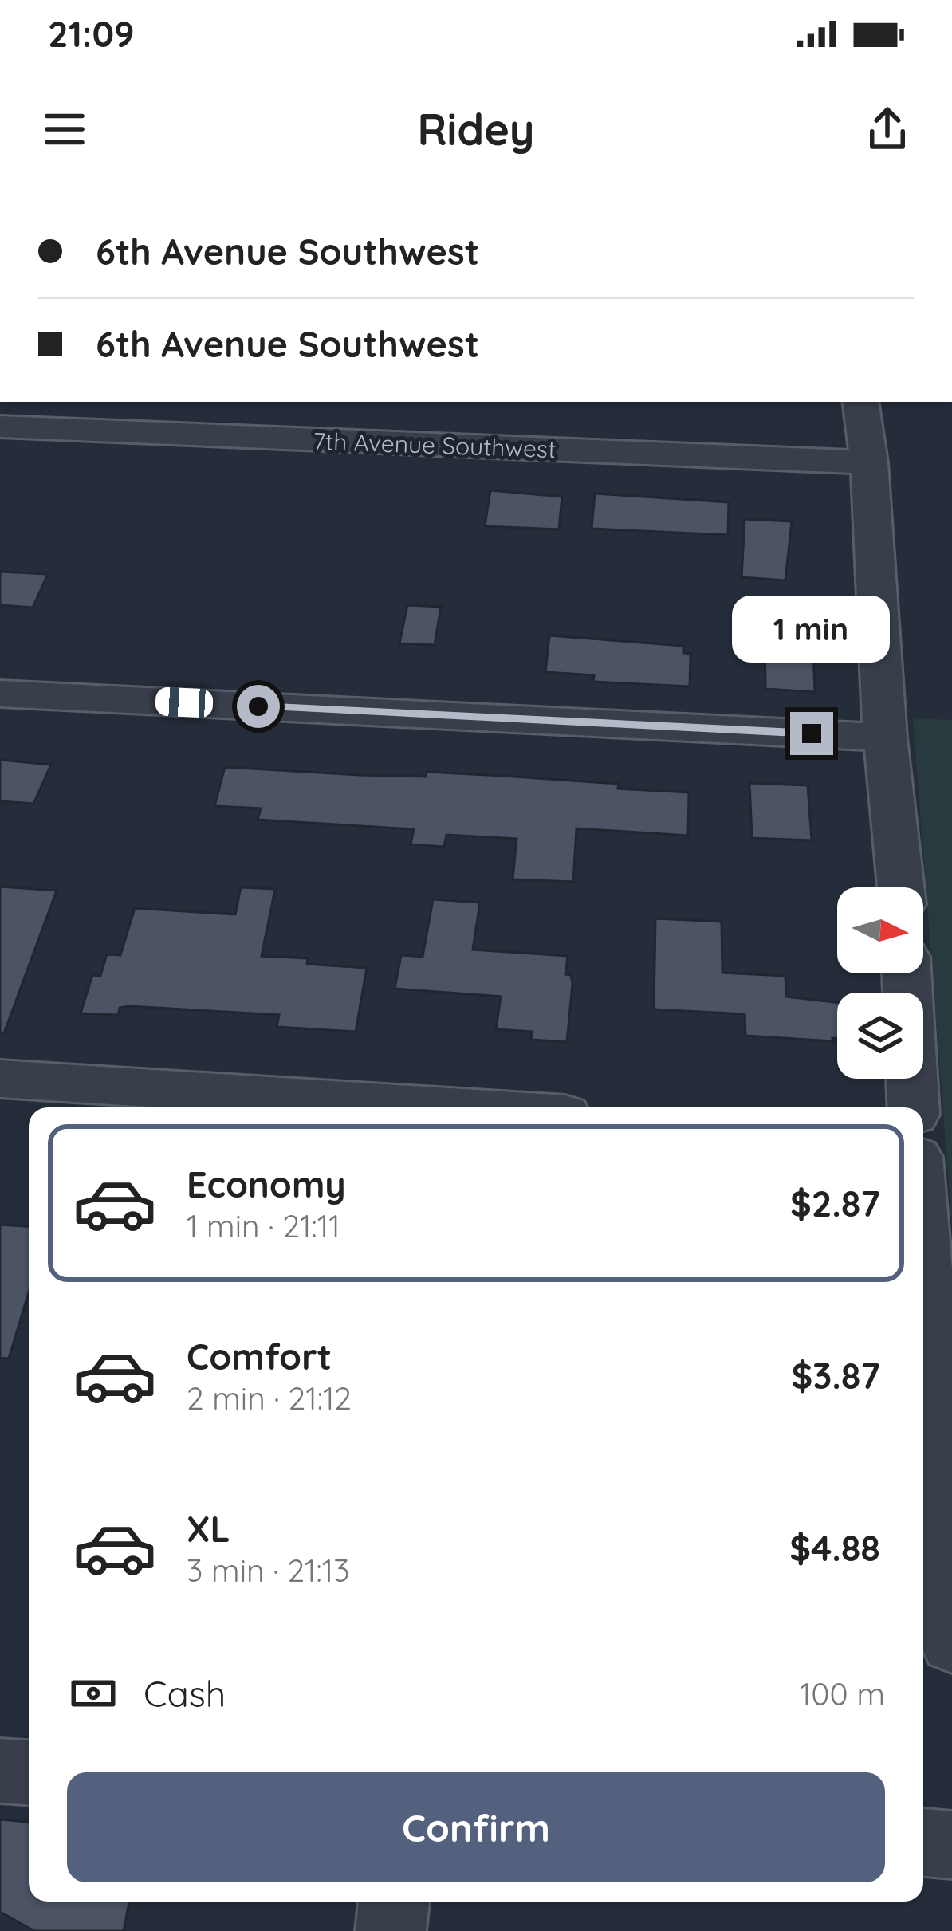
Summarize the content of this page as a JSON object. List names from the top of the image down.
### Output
{
  "streets": {
    "street": ["7th Avenue Southwest"]
  },
  "north": "right",
  "page": {
    "status": "21:09",
    "header": "Ridey",
    "banner": ["6th Avenue Southwest", "6th Avenue Southwest"],
    "bubble": "1 min",
    "list": [
      {
        "name": "Economy",
        "note": "1 min · 21:11",
        "value": "$2.87"
      },
      {
        "name": "Comfort",
        "note": "2 min · 21:12",
        "value": "$3.87"
      },
      {
        "name": "XL",
        "note": "3 min · 21:13",
        "value": "$4.88"
      }
    ],
    "pay": ["Cash", "100 m"],
    "buttons": "Confirm"
  }
}
